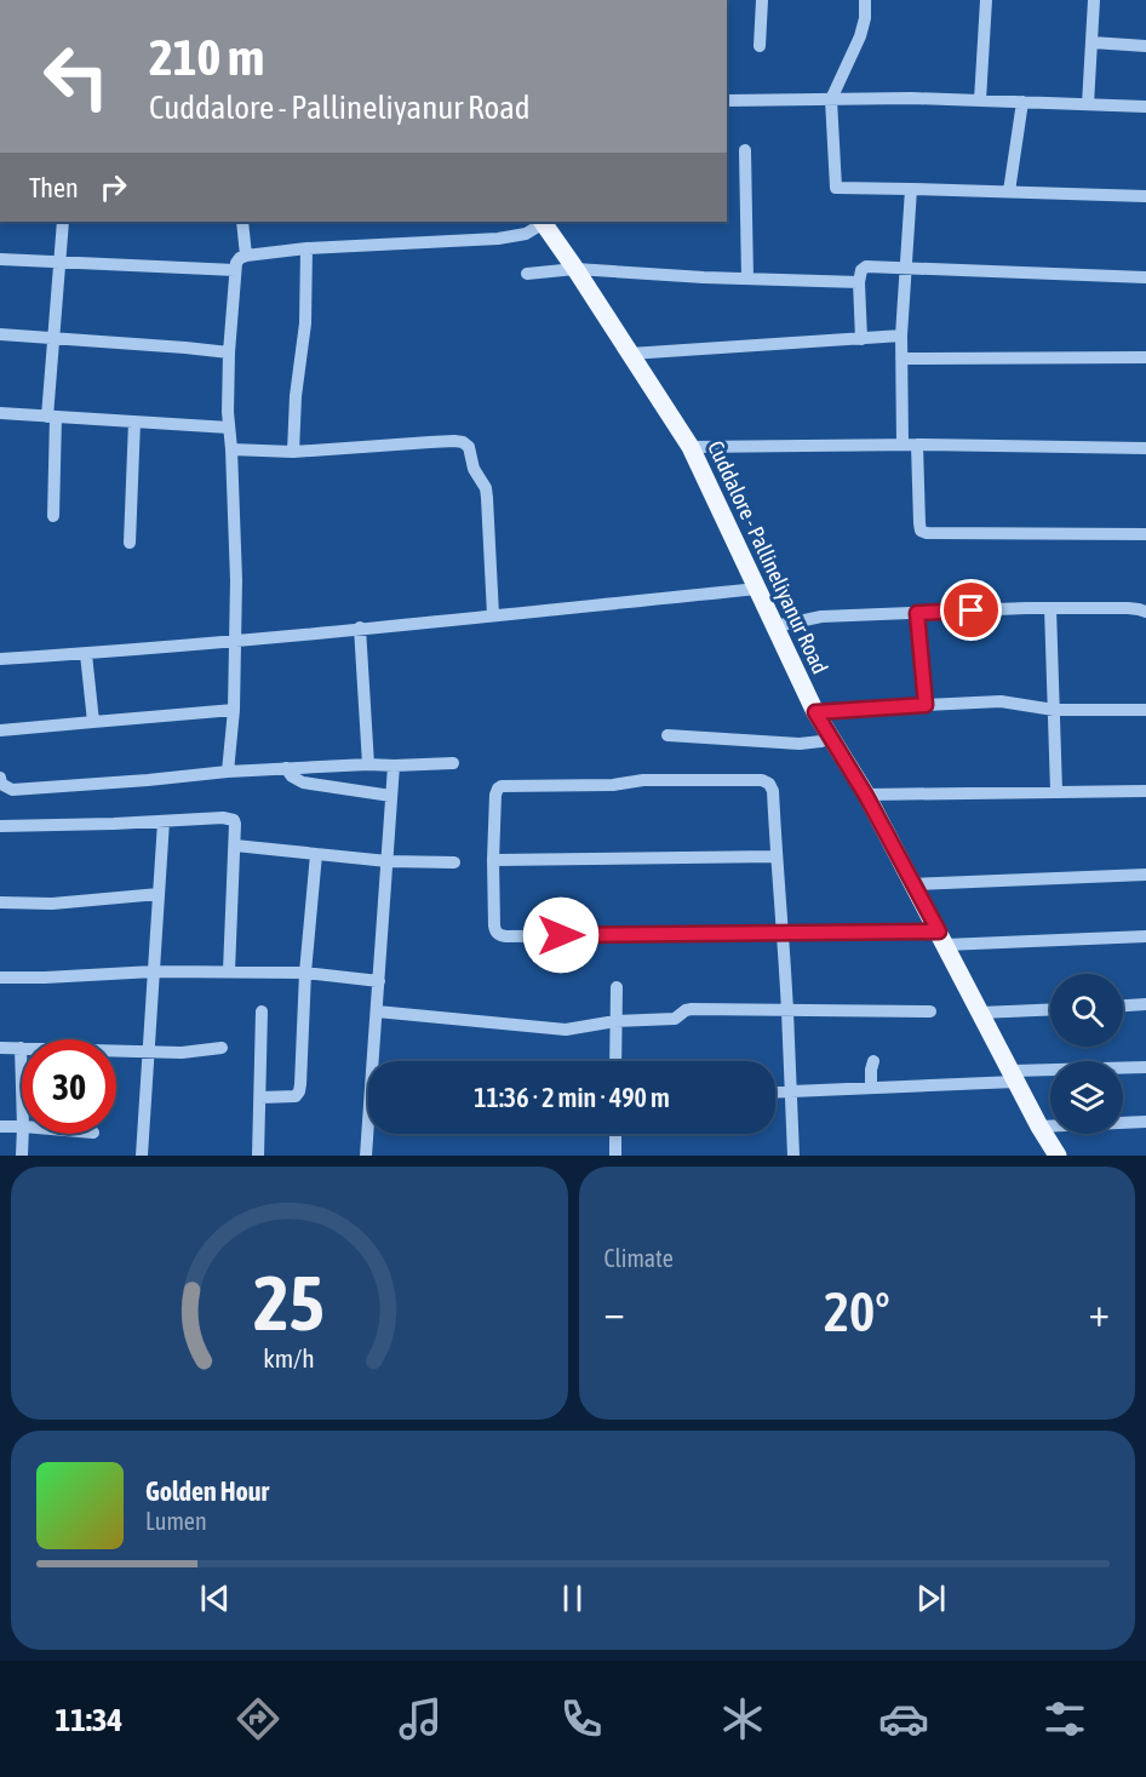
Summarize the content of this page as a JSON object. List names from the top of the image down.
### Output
{
  "streets": {
    "main road": ["Cuddalore - Pallineliyanur Road"]
  },
  "page": {
    "turn": ["210 m", "Cuddalore - Pallineliyanur Road"],
    "then": "Then",
    "limit": "30",
    "trip": "11:36 · 2 min · 490 m",
    "tile": "Climate",
    "heat": ["−", "20°", "+"],
    "song": ["Golden Hour", "Lumen"],
    "tabs": "11:34",
    "gauge": ["25", "km/h"]
  }
}
